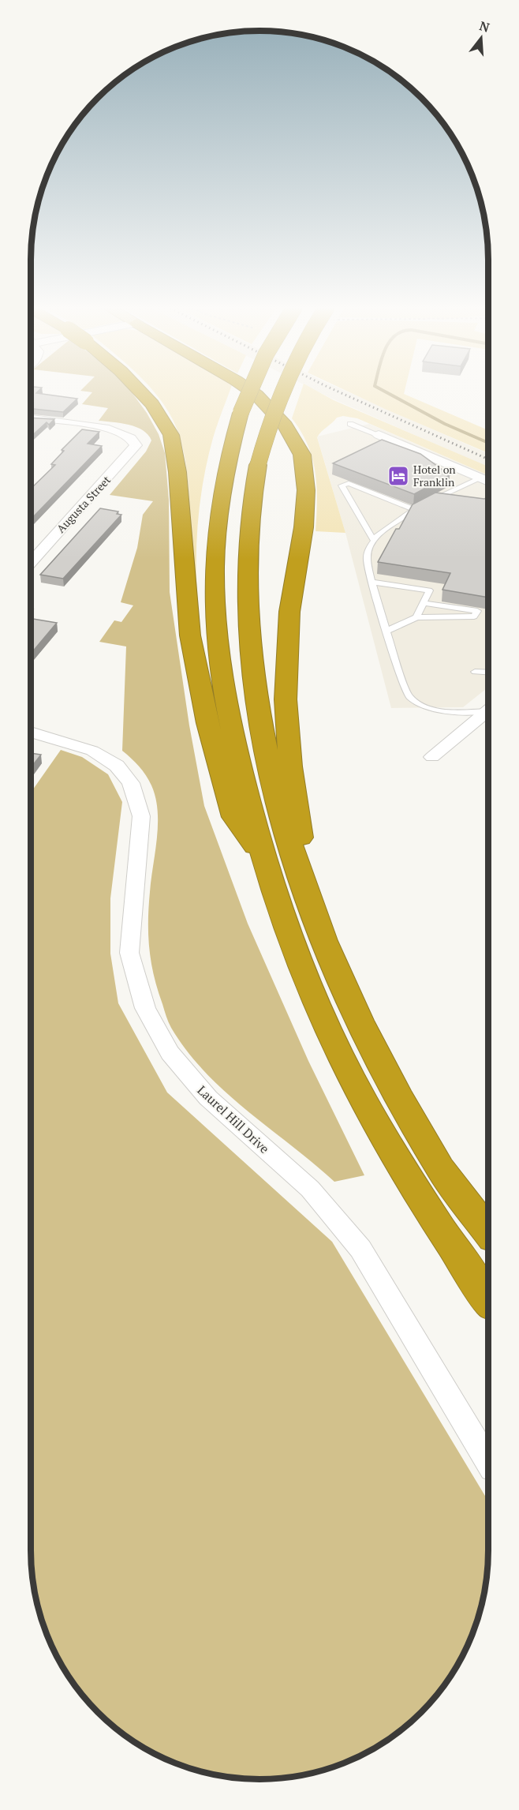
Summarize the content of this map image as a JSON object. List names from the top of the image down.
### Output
{
  "streets": {
    "street": ["Augusta Street", "Laurel Hill Drive"]
  },
  "places": {
    "hotel": ["Hotel on Franklin"]
  },
  "north": "top"
}
